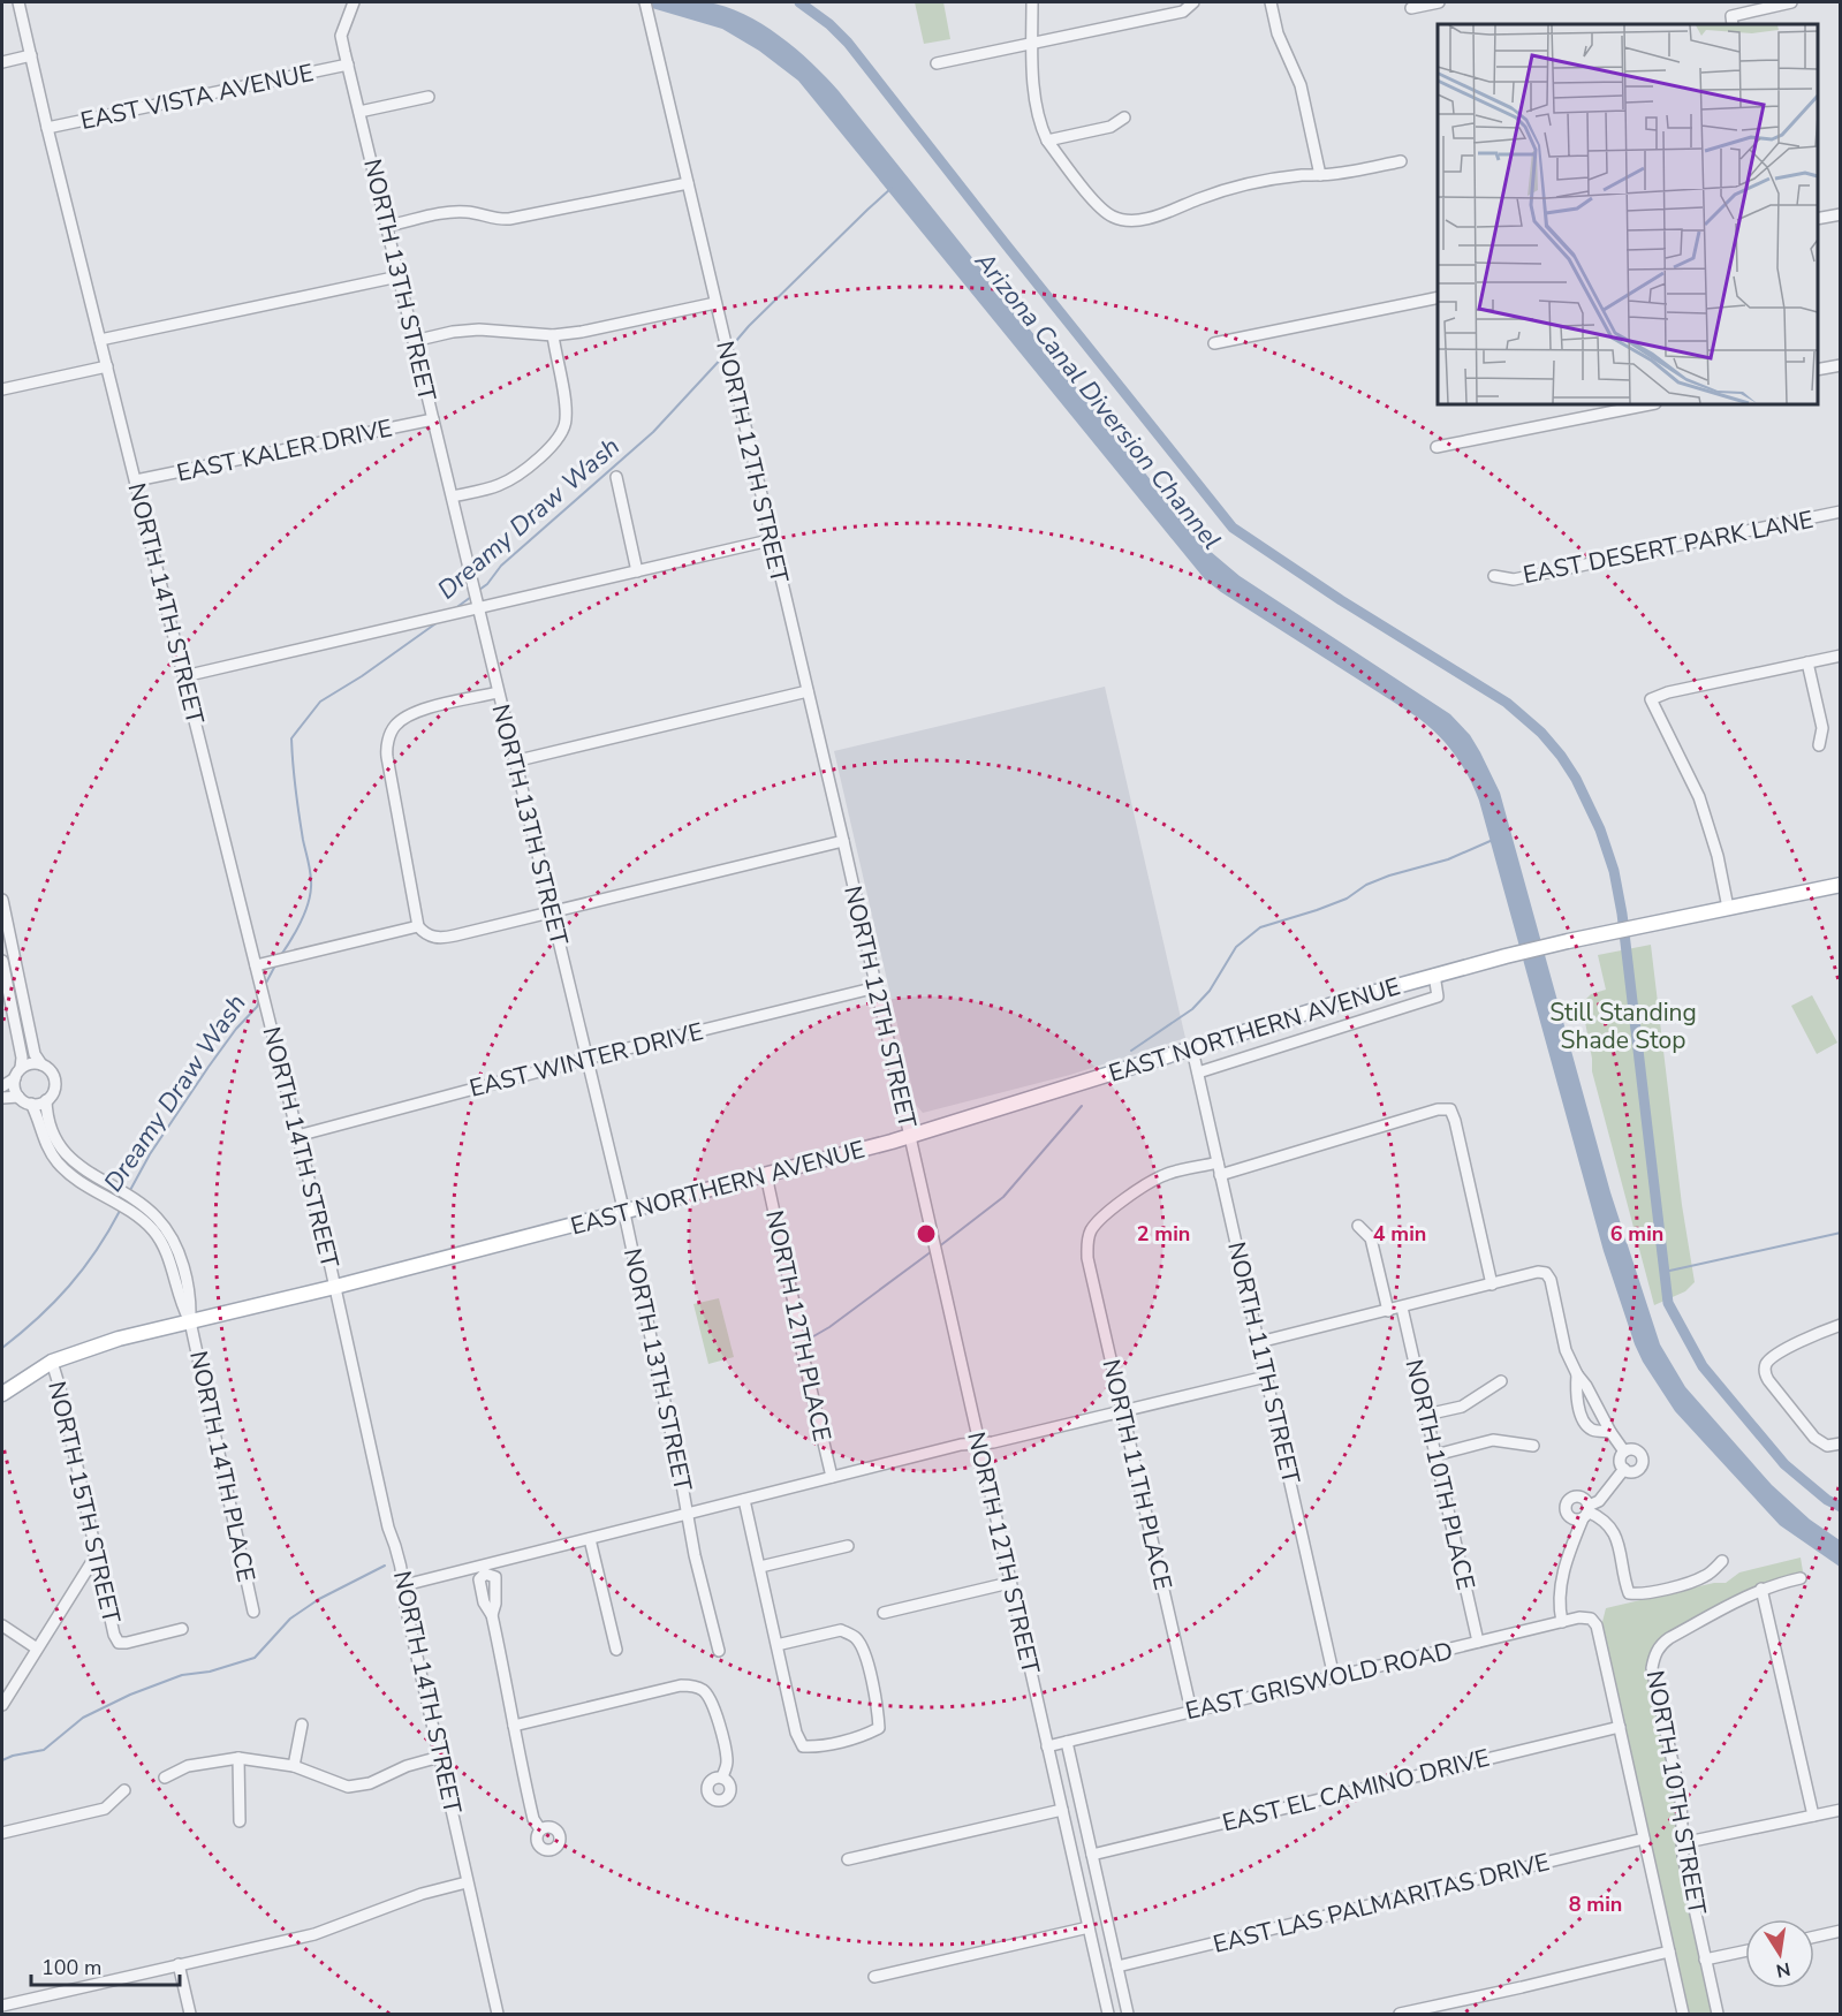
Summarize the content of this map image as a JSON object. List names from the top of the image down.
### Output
{
  "streets": {
    "main road": ["EAST NORTHERN AVENUE"],
    "street": [
      "EAST VISTA AVENUE",
      "NORTH 13TH STREET",
      "EAST KALER DRIVE",
      "NORTH 12TH STREET",
      "EAST DESERT PARK LANE",
      "NORTH 14TH STREET",
      "EAST WINTER DRIVE",
      "NORTH 12TH PLACE",
      "NORTH 11TH STREET",
      "NORTH 14TH PLACE",
      "NORTH 11TH PLACE",
      "NORTH 10TH PLACE",
      "NORTH 15TH STREET",
      "EAST GRISWOLD ROAD",
      "EAST EL CAMINO DRIVE",
      "NORTH 10TH STREET",
      "EAST LAS PALMARITAS DRIVE"
    ]
  },
  "crossings": [
    ["EAST VISTA AVENUE", "NORTH 13TH STREET"],
    ["EAST VISTA AVENUE", "NORTH 14TH STREET"],
    ["NORTH 13TH STREET", "EAST KALER DRIVE"],
    ["NORTH 13TH STREET", "EAST NORTHERN AVENUE"],
    ["NORTH 13TH STREET", "EAST WINTER DRIVE"],
    ["EAST KALER DRIVE", "NORTH 14TH STREET"],
    ["NORTH 12TH STREET", "EAST NORTHERN AVENUE"],
    ["NORTH 12TH STREET", "EAST WINTER DRIVE"],
    ["NORTH 12TH STREET", "EAST GRISWOLD ROAD"],
    ["NORTH 14TH STREET", "EAST NORTHERN AVENUE"],
    ["NORTH 14TH STREET", "EAST WINTER DRIVE"],
    ["EAST NORTHERN AVENUE", "NORTH 12TH PLACE"],
    ["EAST NORTHERN AVENUE", "NORTH 11TH STREET"],
    ["EAST NORTHERN AVENUE", "NORTH 14TH PLACE"],
    ["EAST NORTHERN AVENUE", "NORTH 15TH STREET"],
    ["NORTH 11TH STREET", "NORTH 11TH PLACE"],
    ["NORTH 11TH STREET", "EAST GRISWOLD ROAD"],
    ["NORTH 11TH PLACE", "EAST GRISWOLD ROAD"],
    ["NORTH 10TH PLACE", "EAST GRISWOLD ROAD"],
    ["EAST GRISWOLD ROAD", "NORTH 10TH STREET"],
    ["EAST EL CAMINO DRIVE", "NORTH 10TH STREET"],
    ["NORTH 10TH STREET", "EAST LAS PALMARITAS DRIVE"]
  ],
  "water": ["Arizona Canal Diversion Channel", "Dreamy Draw Wash"],
  "parks": ["Still Standing Shade Stop"],
  "scale_bar": "100 m",
  "north": "bottom",
  "rings": [
    "2 min",
    "4 min",
    "6 min",
    "8 min"
  ]
}
